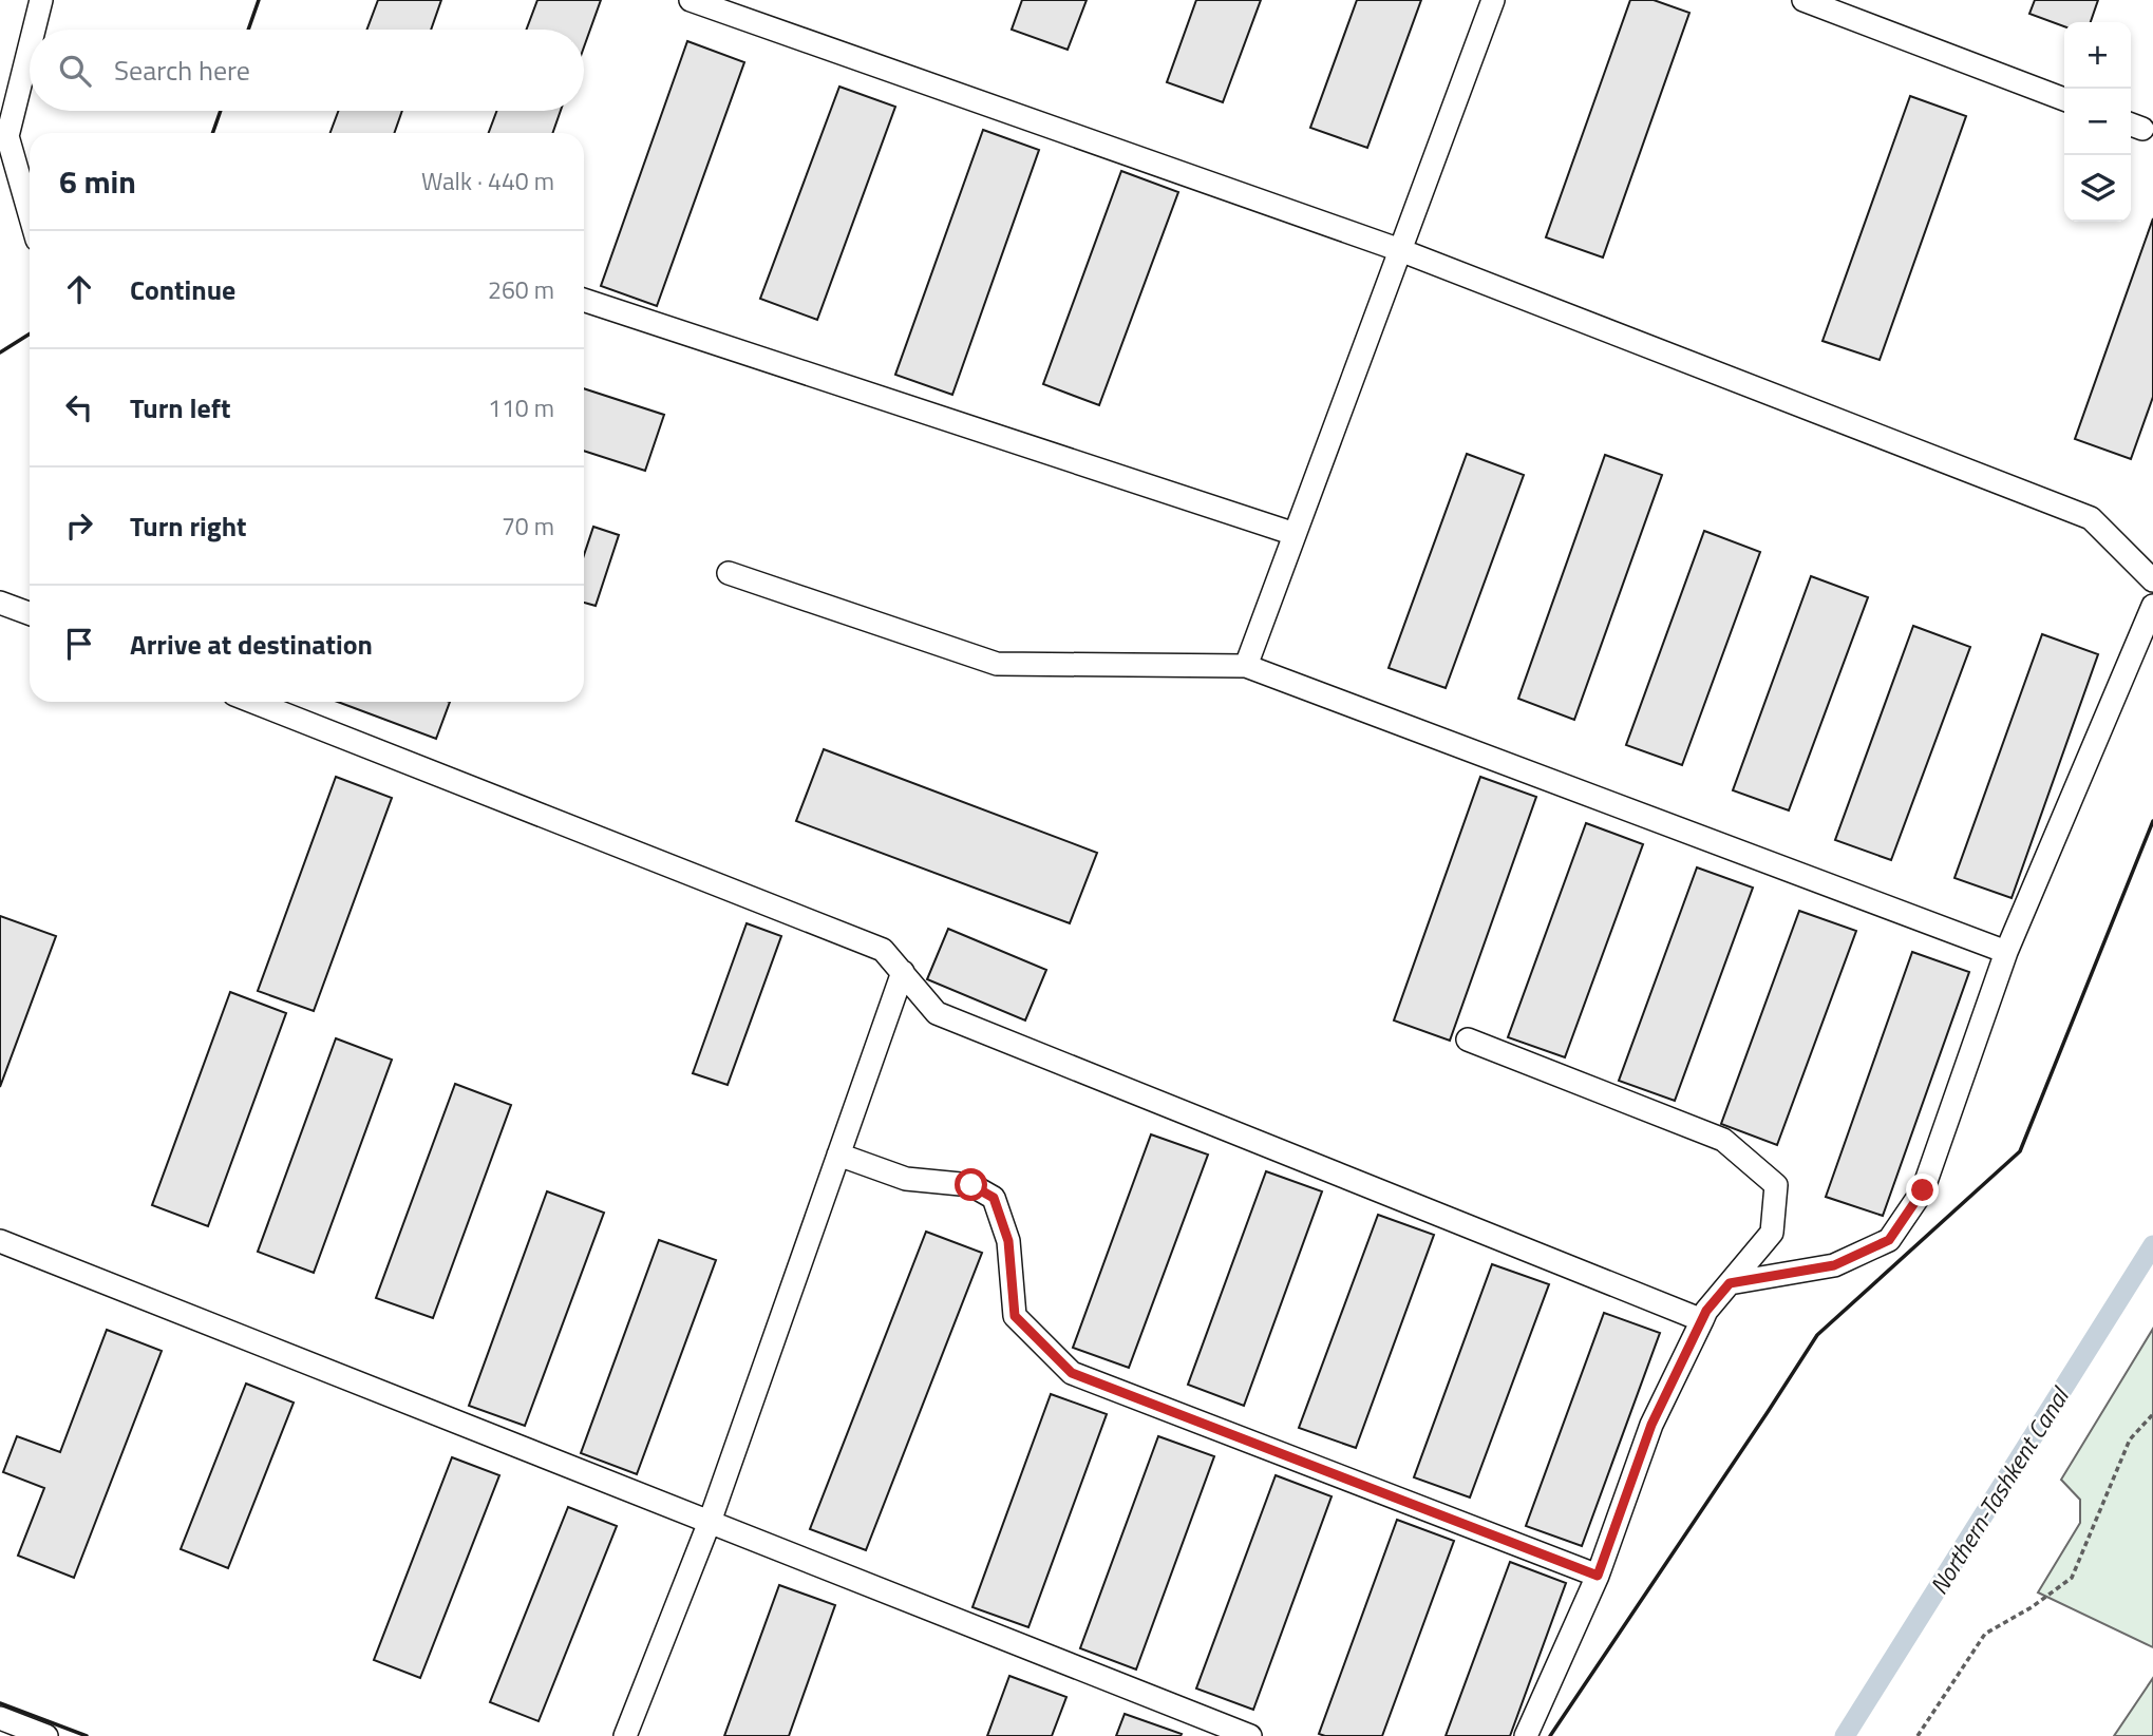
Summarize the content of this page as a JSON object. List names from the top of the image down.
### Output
{
  "water": ["Northern-Tashkent Canal"],
  "page": {
    "map_buttons": ["+", "−"],
    "search": "Search here",
    "heading": ["6 min", "Walk · 440 m"],
    "list": [
      ["Continue", "260 m"],
      ["Turn left", "110 m"],
      ["Turn right", "70 m"],
      "Arrive at destination"
    ]
  }
}
